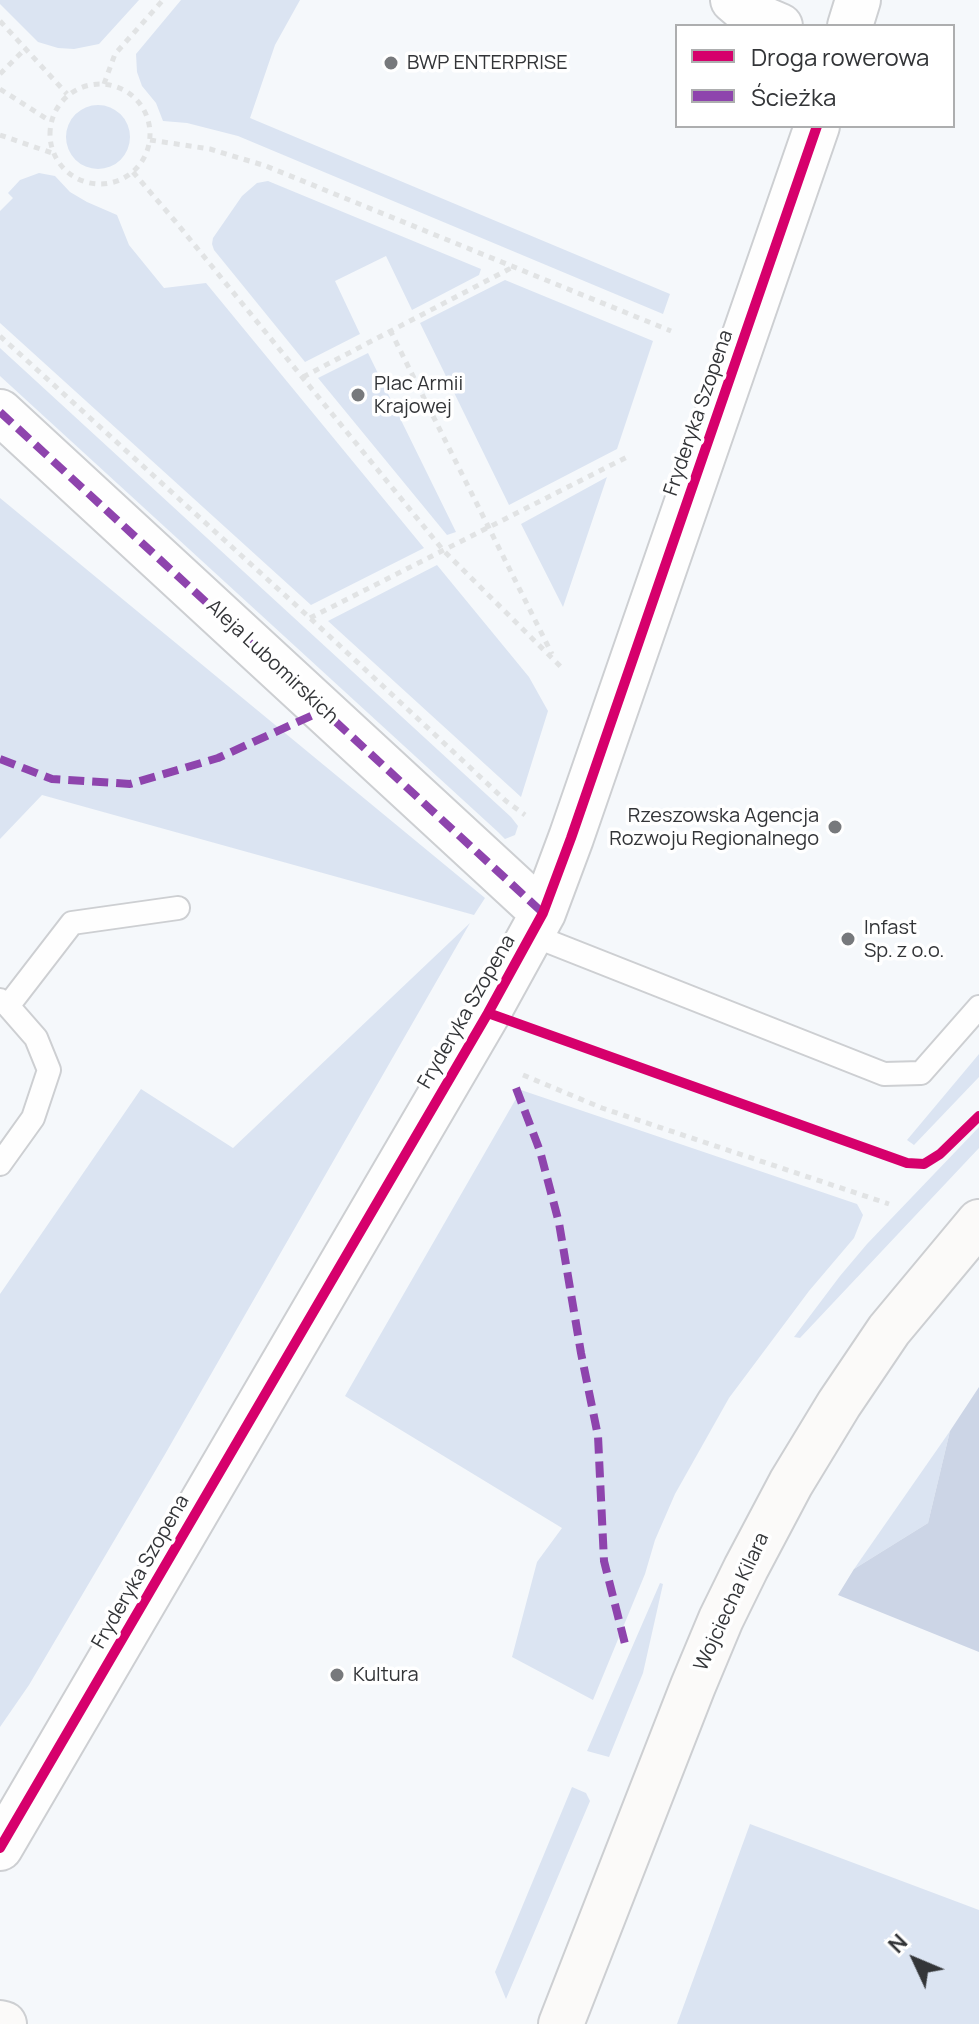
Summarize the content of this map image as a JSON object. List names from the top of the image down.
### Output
{
  "streets": {
    "main road": ["Wojciecha Kilara"],
    "street": ["Fryderyka Szopena", "Aleja Lubomirskich"]
  },
  "crossings": [
    ["Fryderyka Szopena", "Aleja Lubomirskich"]
  ],
  "places": [
    "BWP ENTERPRISE",
    "Plac Armii Krajowej",
    "Rzeszowska Agencja Rozwoju Regionalnego",
    "Infast Sp. z o.o.",
    "Kultura"
  ],
  "legend": ["Droga rowerowa", "Ścieżka"],
  "north": "top left"
}
